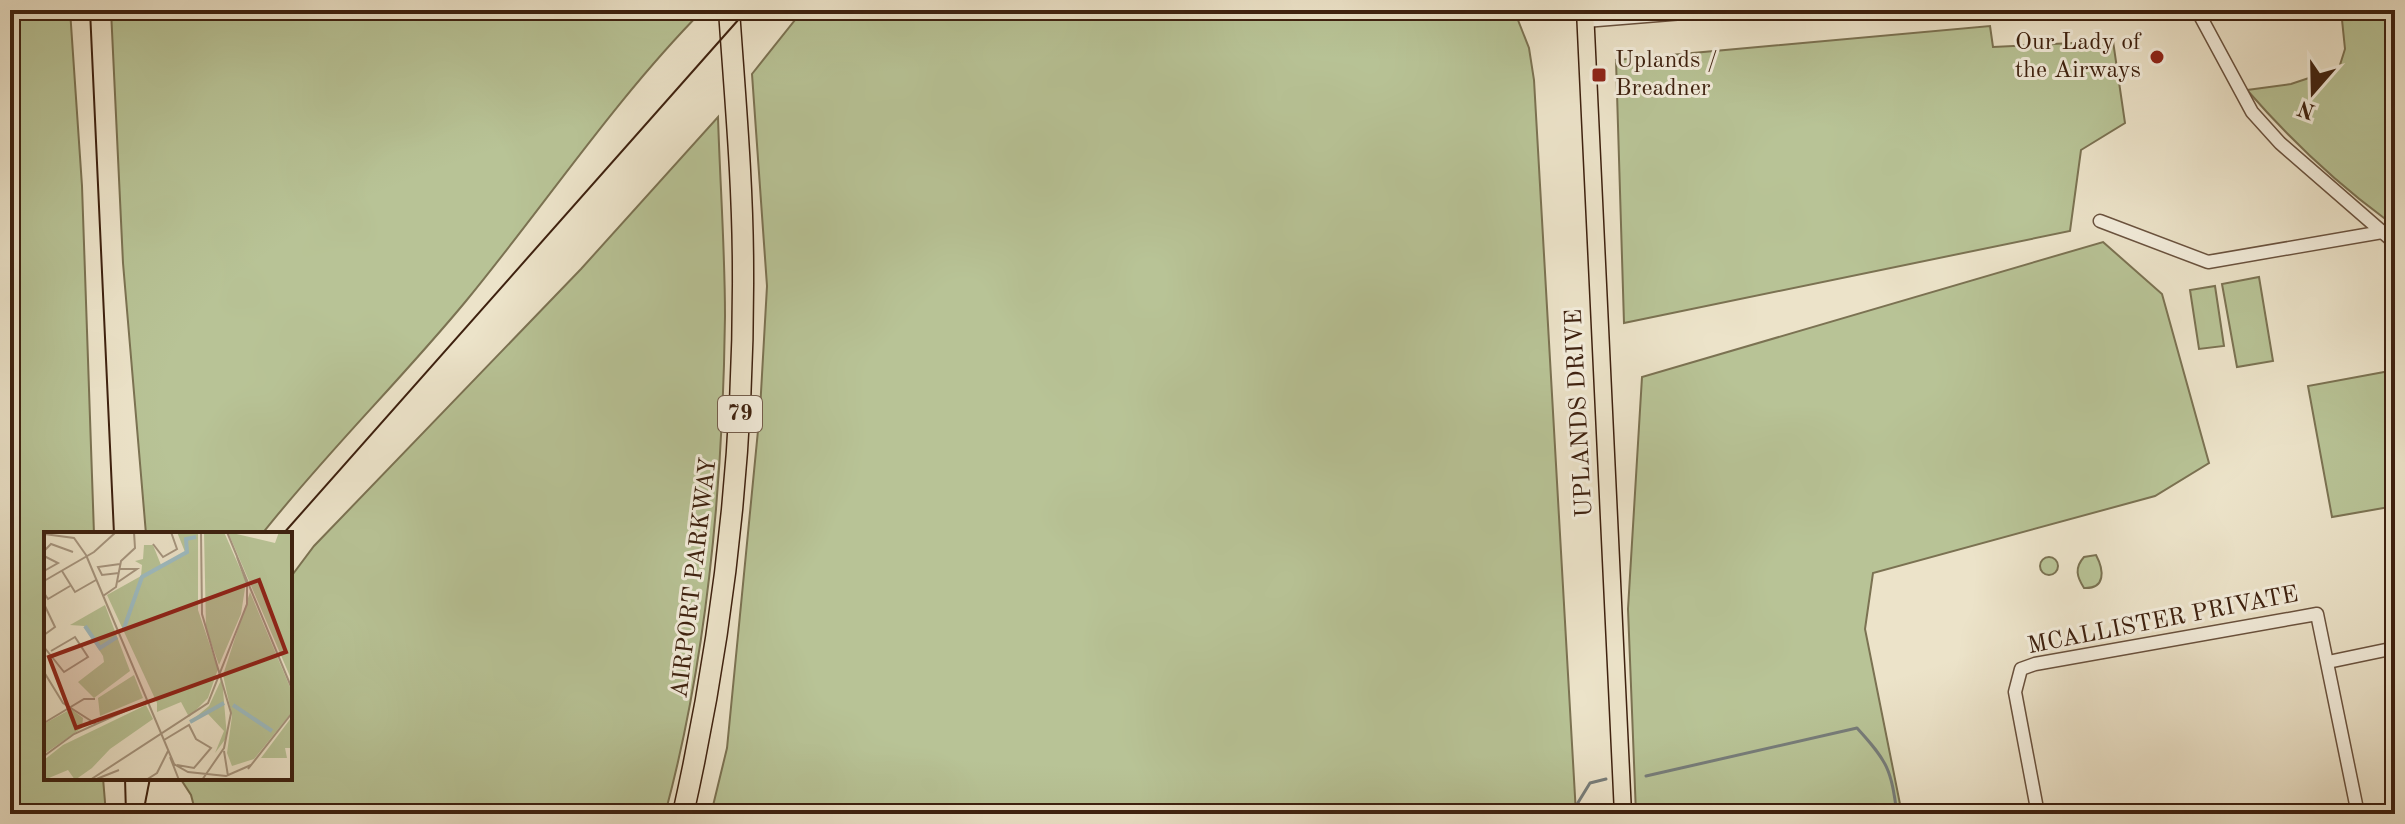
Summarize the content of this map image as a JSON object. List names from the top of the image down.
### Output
{
  "streets": {
    "highway": ["79", "AIRPORT PARKWAY"],
    "main road": ["UPLANDS DRIVE"],
    "street": ["MCALLISTER PRIVATE"]
  },
  "places": {
    "other": ["Our Lady of the Airways"],
    "transit": ["Uplands / Breadner"]
  },
  "north": "bottom"
}
